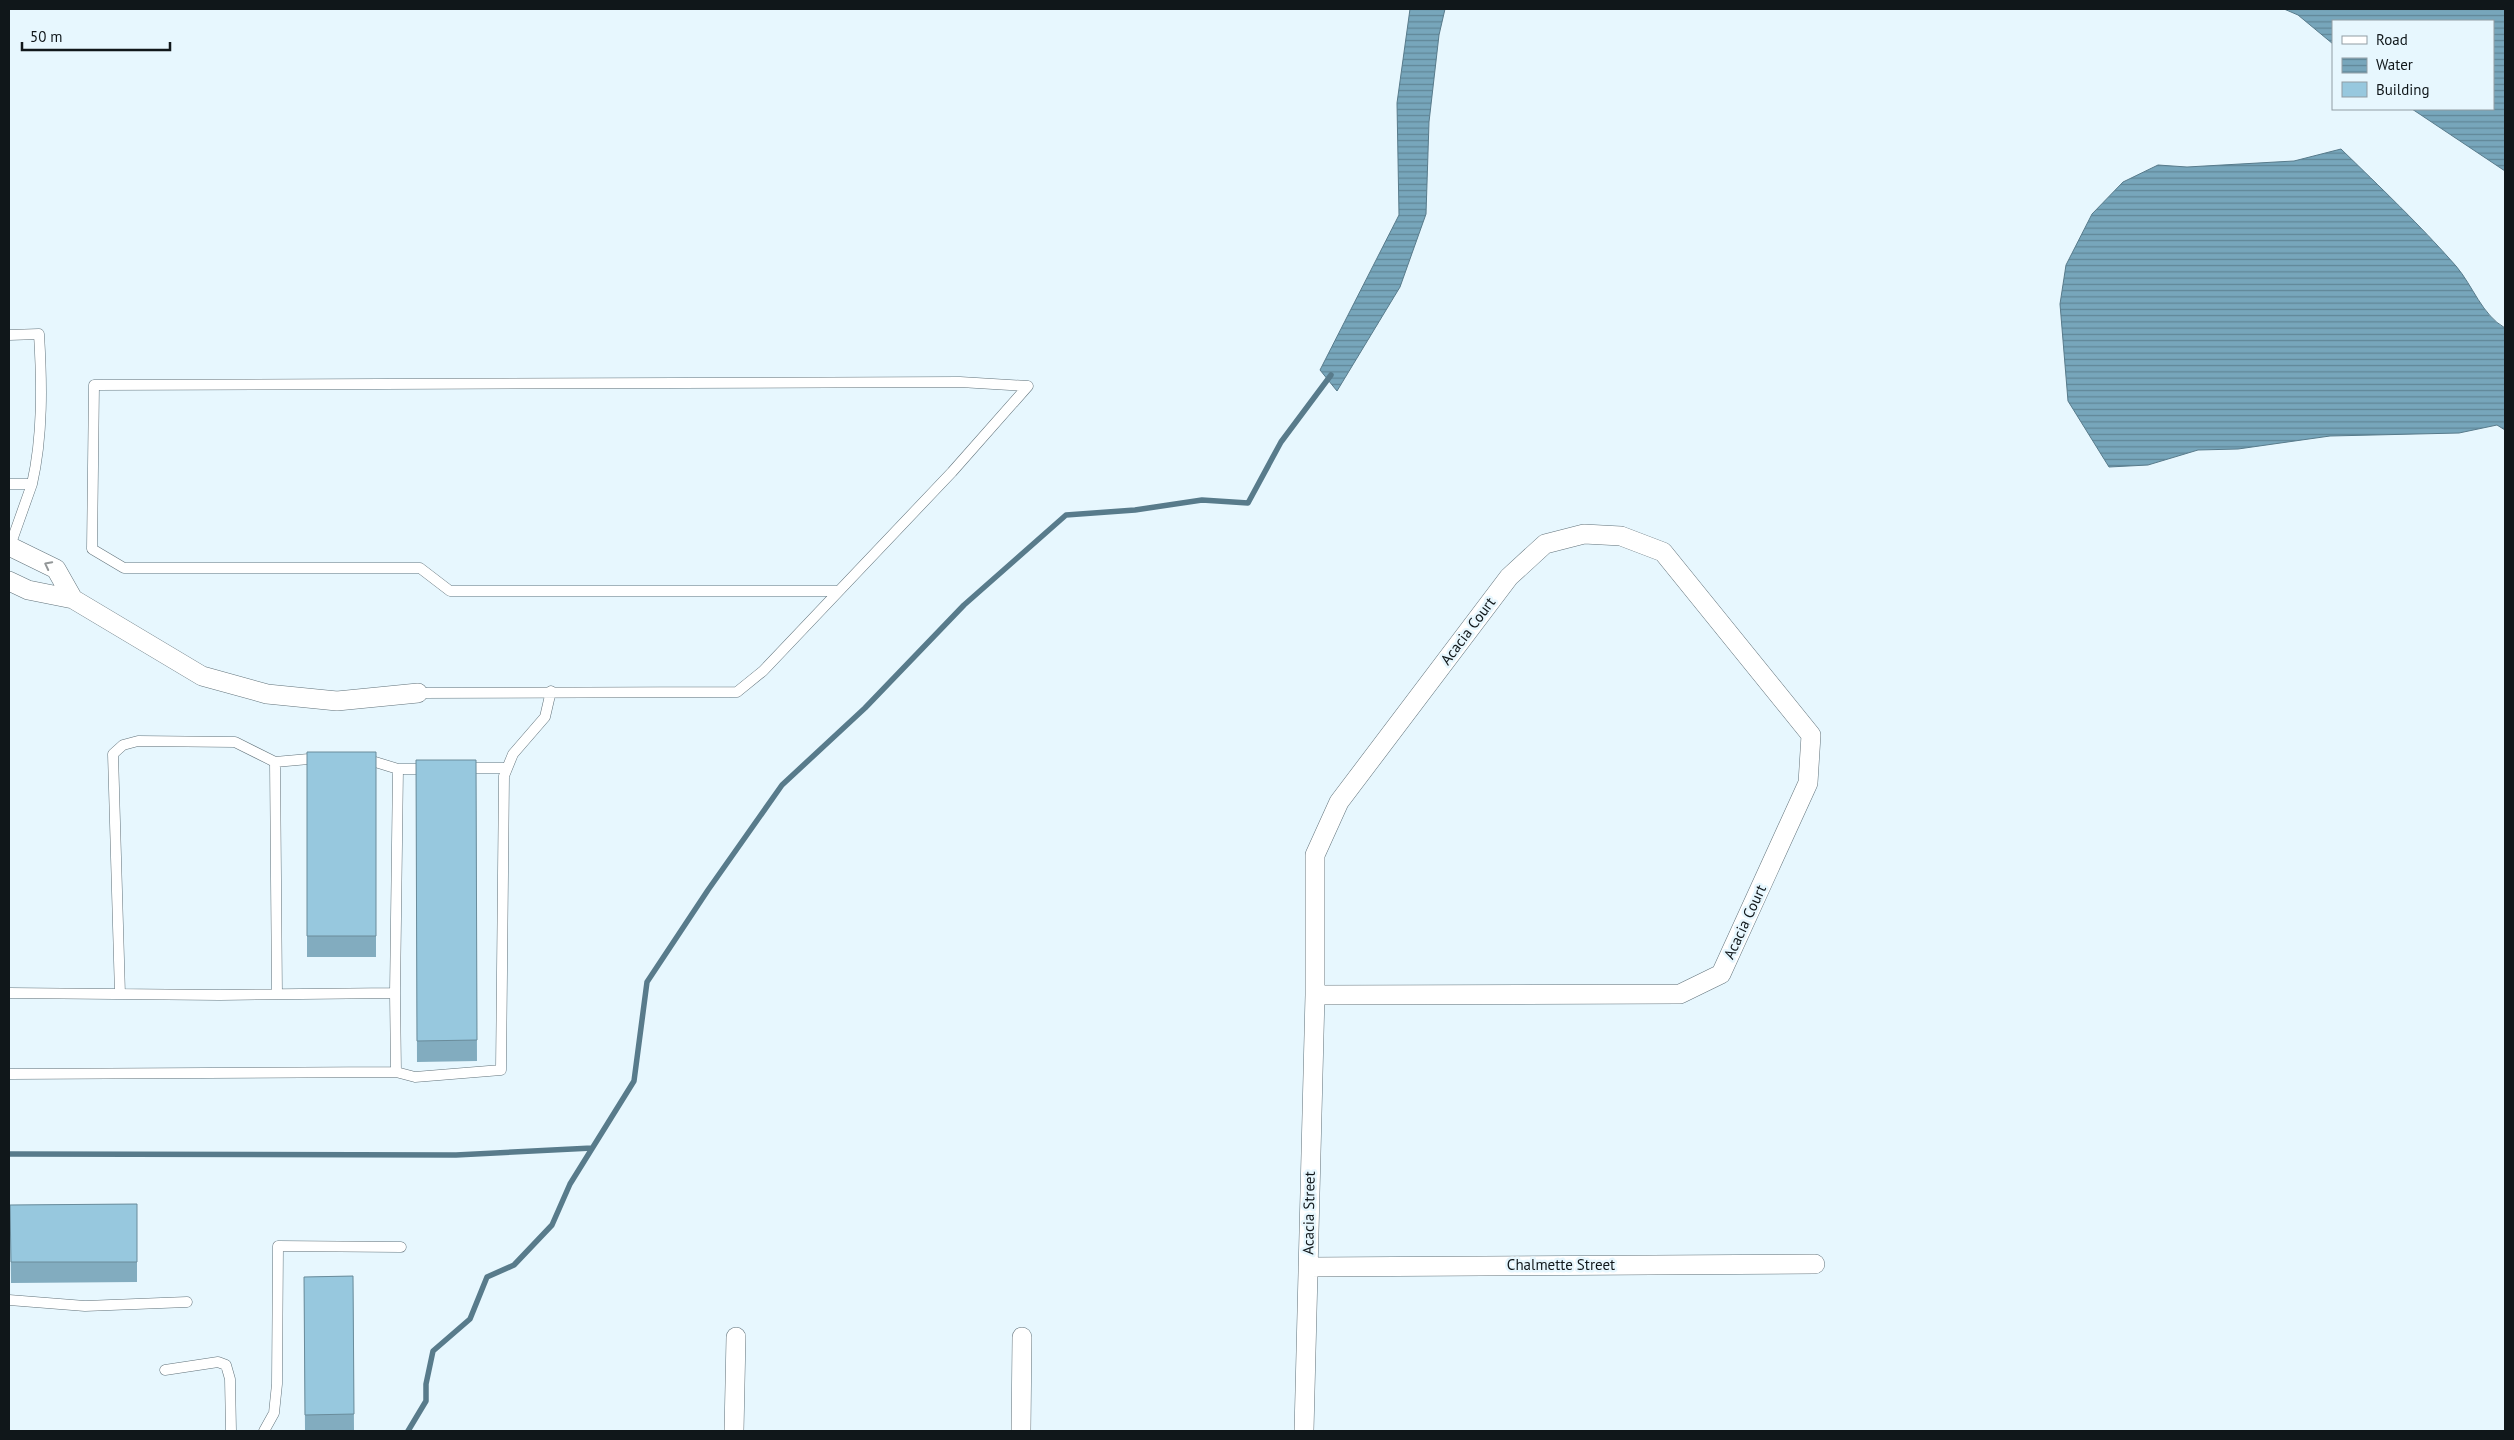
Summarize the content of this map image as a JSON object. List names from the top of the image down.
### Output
{
  "streets": {
    "street": ["Acacia Court", "Acacia Street", "Chalmette Street"]
  },
  "crossings": [
    ["Acacia Court", "Acacia Street"],
    ["Acacia Street", "Chalmette Street"]
  ],
  "legend": ["Road", "Water", "Building"],
  "scale_bar": "50 m"
}
